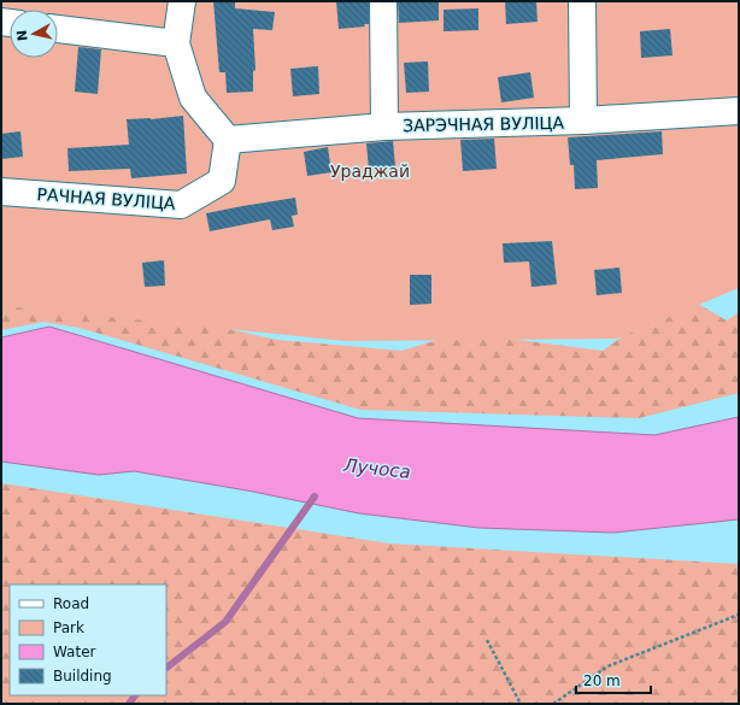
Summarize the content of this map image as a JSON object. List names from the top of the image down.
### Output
{
  "streets": {
    "lane": ["ЗАРЭЧНАЯ ВУЛІЦА", "РАЧНАЯ ВУЛІЦА"]
  },
  "crossings": [
    ["ЗАРЭЧНАЯ ВУЛІЦА", "РАЧНАЯ ВУЛІЦА"]
  ],
  "water": ["Лучоса"],
  "parks": ["Ураджай"],
  "legend": [
    "Road",
    "Park",
    "Water",
    "Building"
  ],
  "scale_bar": "20 m",
  "north": "left"
}
